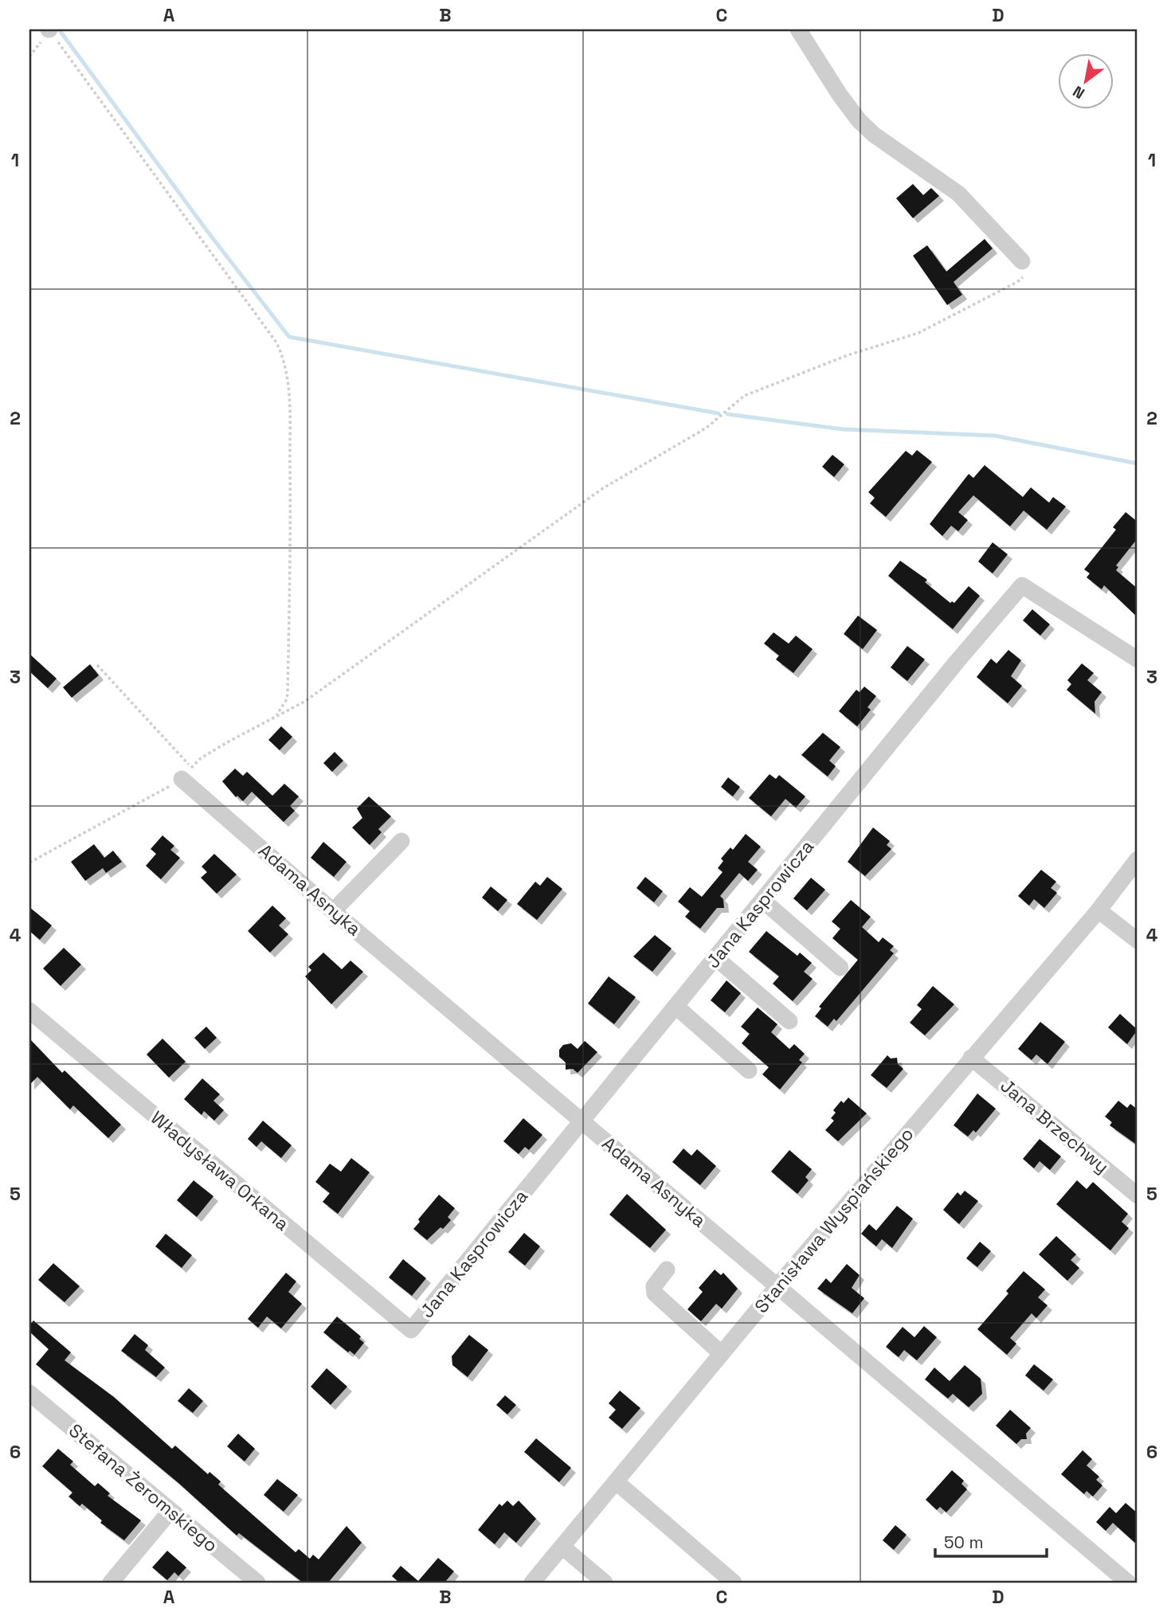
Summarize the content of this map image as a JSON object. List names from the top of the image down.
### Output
{
  "streets": {
    "street": [
      "Adama Asnyka",
      "Jana Kasprowicza",
      "Jana Brzechwy",
      "Władysława Orkana",
      "Stanisława Wyspiańskiego",
      "Stefana Żeromskiego"
    ]
  },
  "crossings": [
    ["Adama Asnyka", "Jana Kasprowicza"],
    ["Adama Asnyka", "Stanisława Wyspiańskiego"],
    ["Jana Kasprowicza", "Władysława Orkana"],
    ["Jana Brzechwy", "Stanisława Wyspiańskiego"]
  ],
  "scale_bar": "50 m",
  "north": "bottom left",
  "grid": {
    "columns": [
      "A",
      "B",
      "C",
      "D"
    ],
    "rows": [
      "1",
      "2",
      "3",
      "4",
      "5",
      "6"
    ]
  }
}
